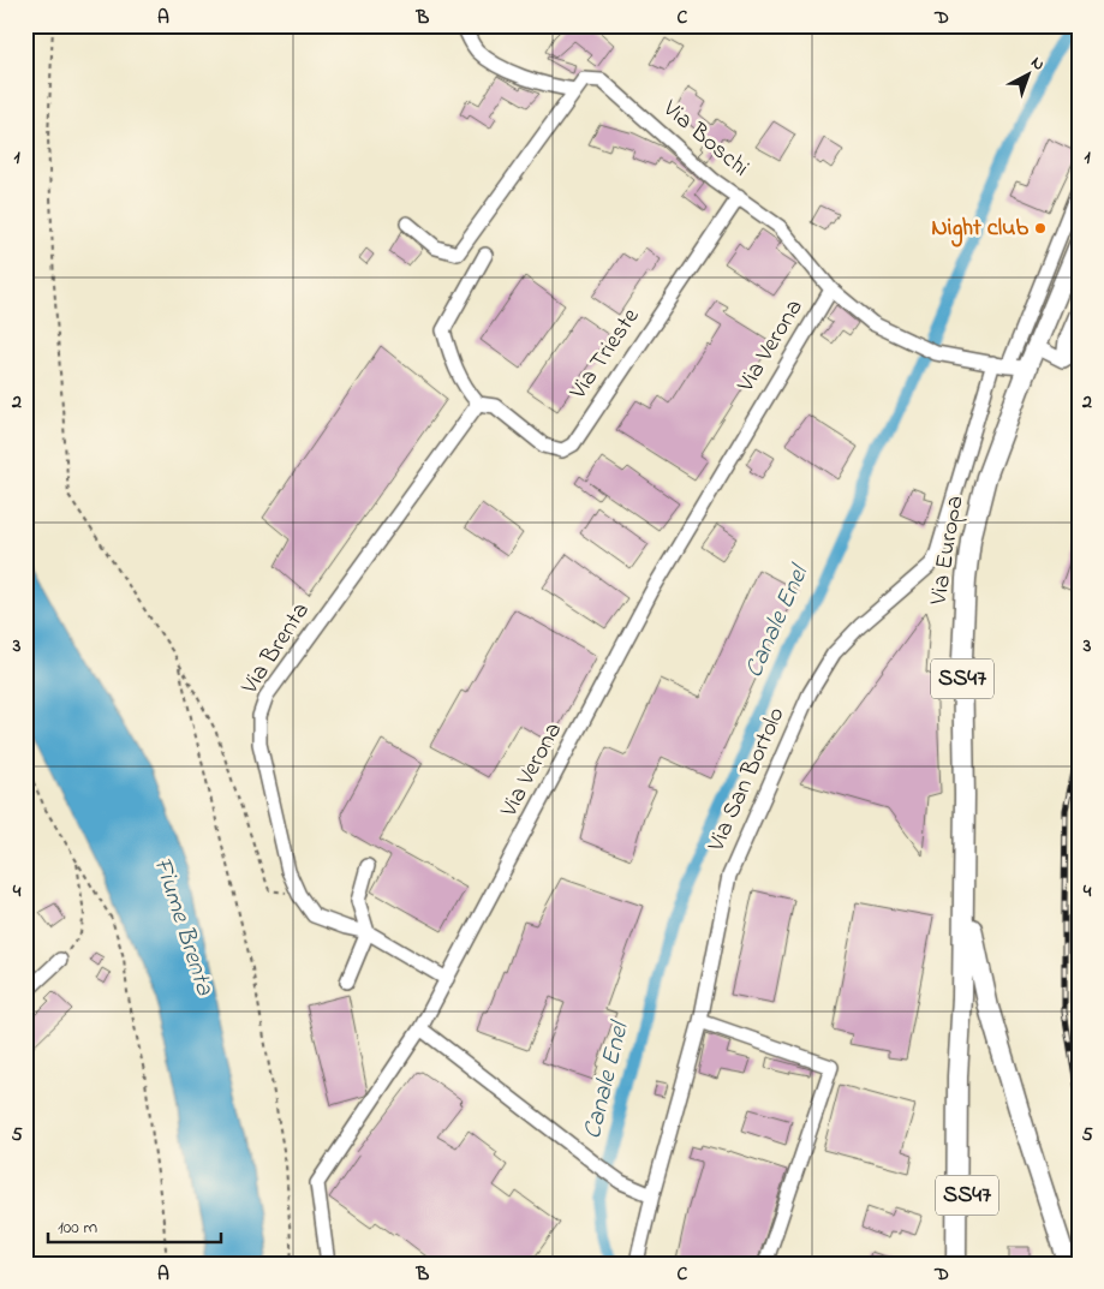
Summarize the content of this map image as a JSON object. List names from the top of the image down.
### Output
{
  "streets": {
    "highway": ["Via Europa", "SS47"],
    "street": [
      "Via Boschi",
      "Via Verona",
      "Via Trieste",
      "Via Brenta",
      "Via San Bortolo"
    ]
  },
  "crossings": [
    ["Via Boschi", "Via Verona"],
    ["Via Boschi", "Via Trieste"],
    ["Via Boschi", "Via Europa"],
    ["Via Boschi", "Via San Bortolo"],
    ["Via Verona", "Via Brenta"],
    ["Via Trieste", "Via Brenta"],
    ["Via Europa", "SS47"]
  ],
  "water": ["Canale Enel", "Fiume Brenta"],
  "places": ["Night club"],
  "scale_bar": "100 m",
  "north": "top right",
  "grid": {
    "columns": [
      "A",
      "B",
      "C",
      "D"
    ],
    "rows": [
      "1",
      "2",
      "3",
      "4",
      "5"
    ]
  }
}
